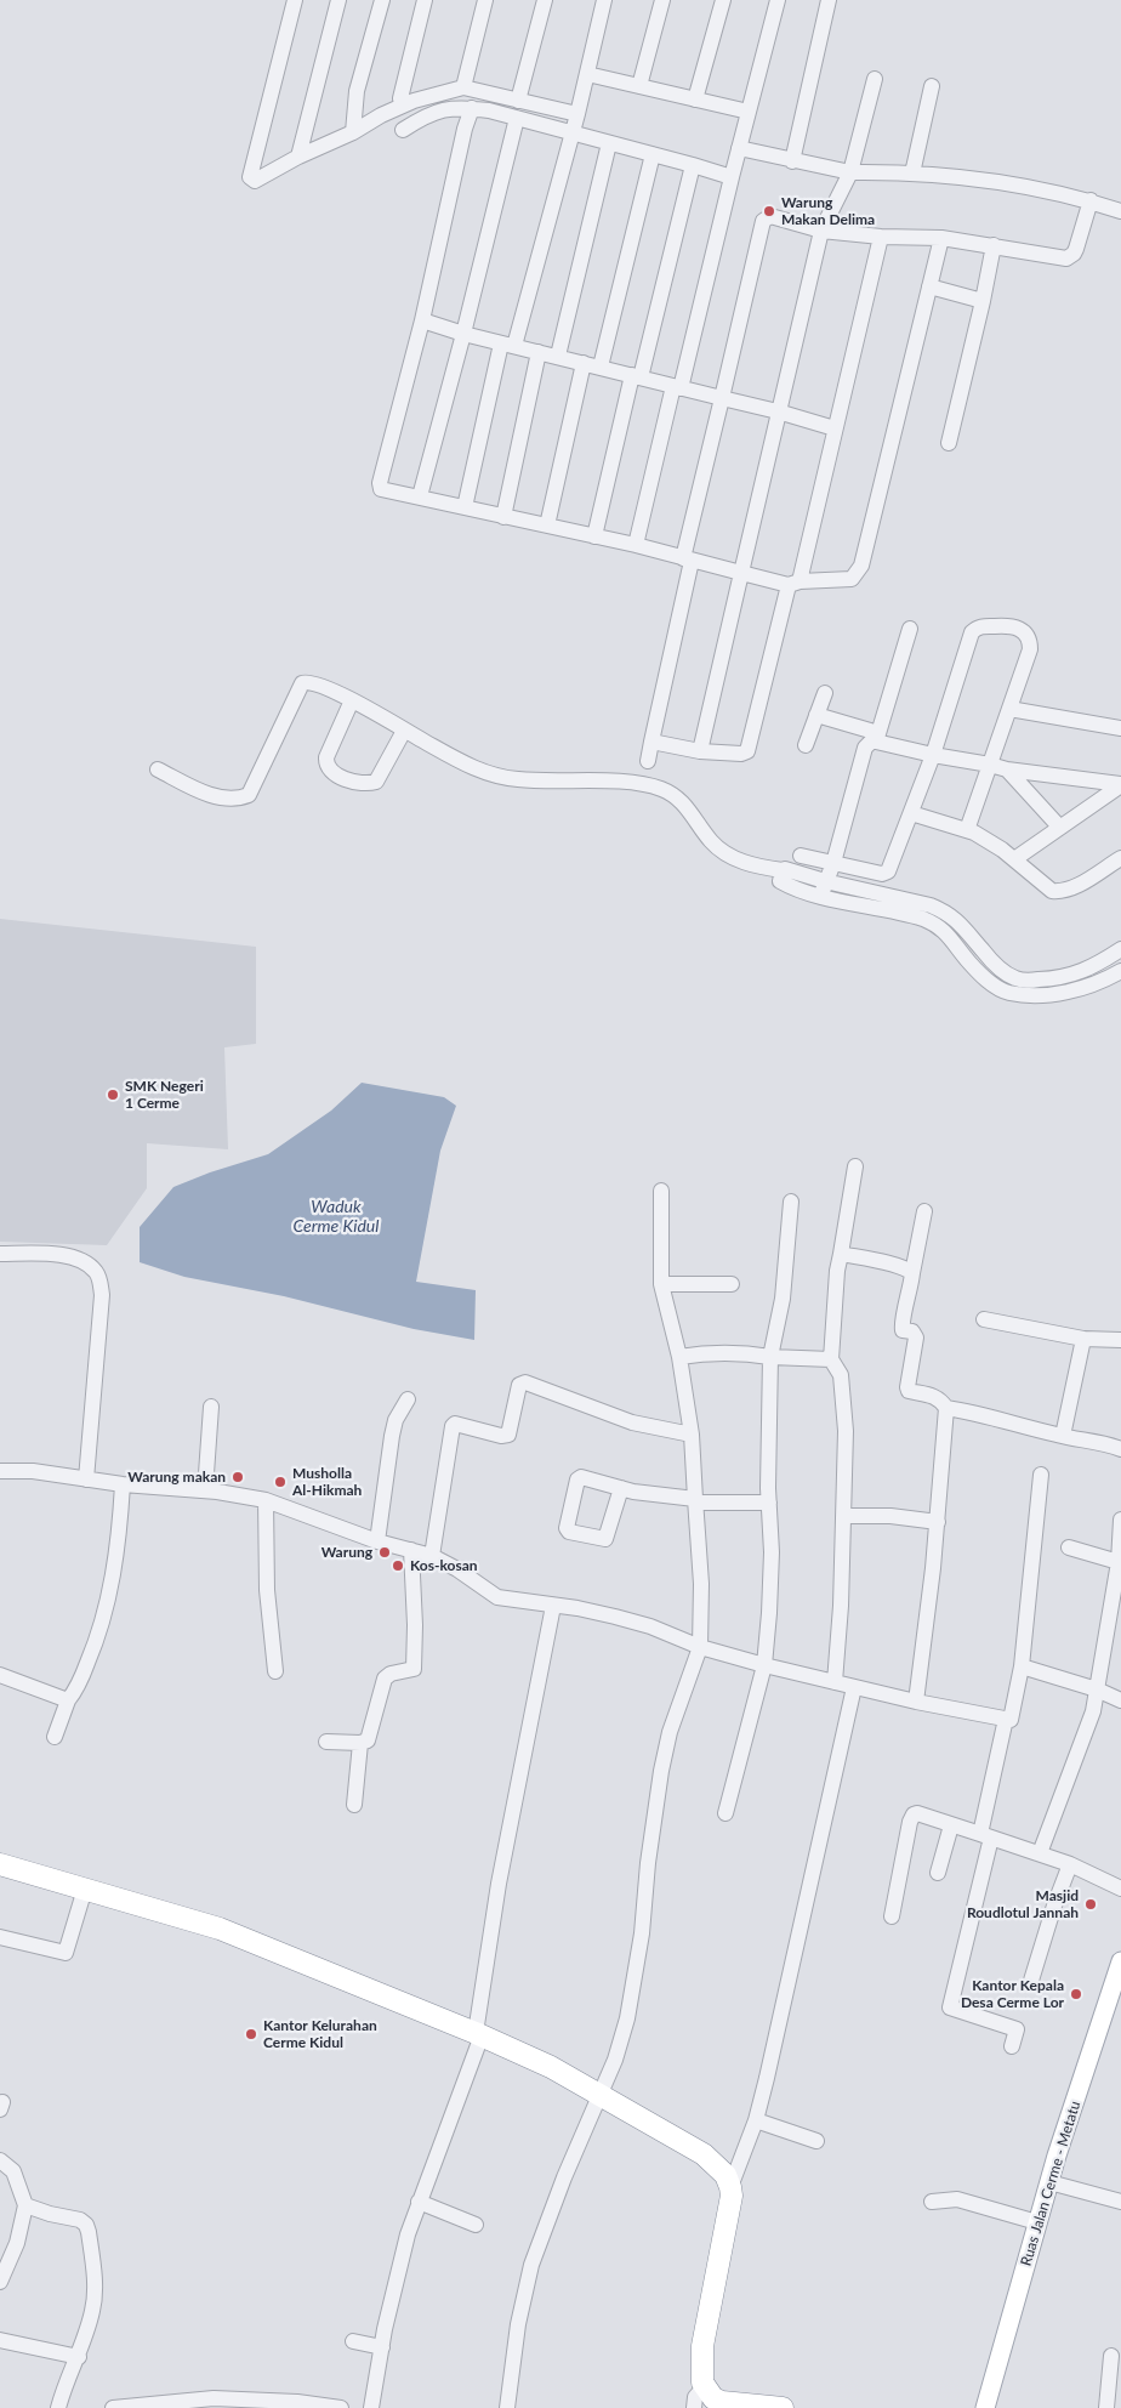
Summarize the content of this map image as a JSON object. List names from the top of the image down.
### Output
{
  "streets": {
    "main road": ["Ruas Jalan Cerme - Metatu"]
  },
  "water": ["Waduk Cerme Kidul"],
  "places": [
    "Warung Makan Delima",
    "SMK Negeri 1 Cerme",
    "Warung makan",
    "Musholla Al-Hikmah",
    "Warung",
    "Kos-kosan",
    "Masjid Roudlotul Jannah",
    "Kantor Kepala Desa Cerme Lor",
    "Kantor Kelurahan Cerme Kidul"
  ]
}
